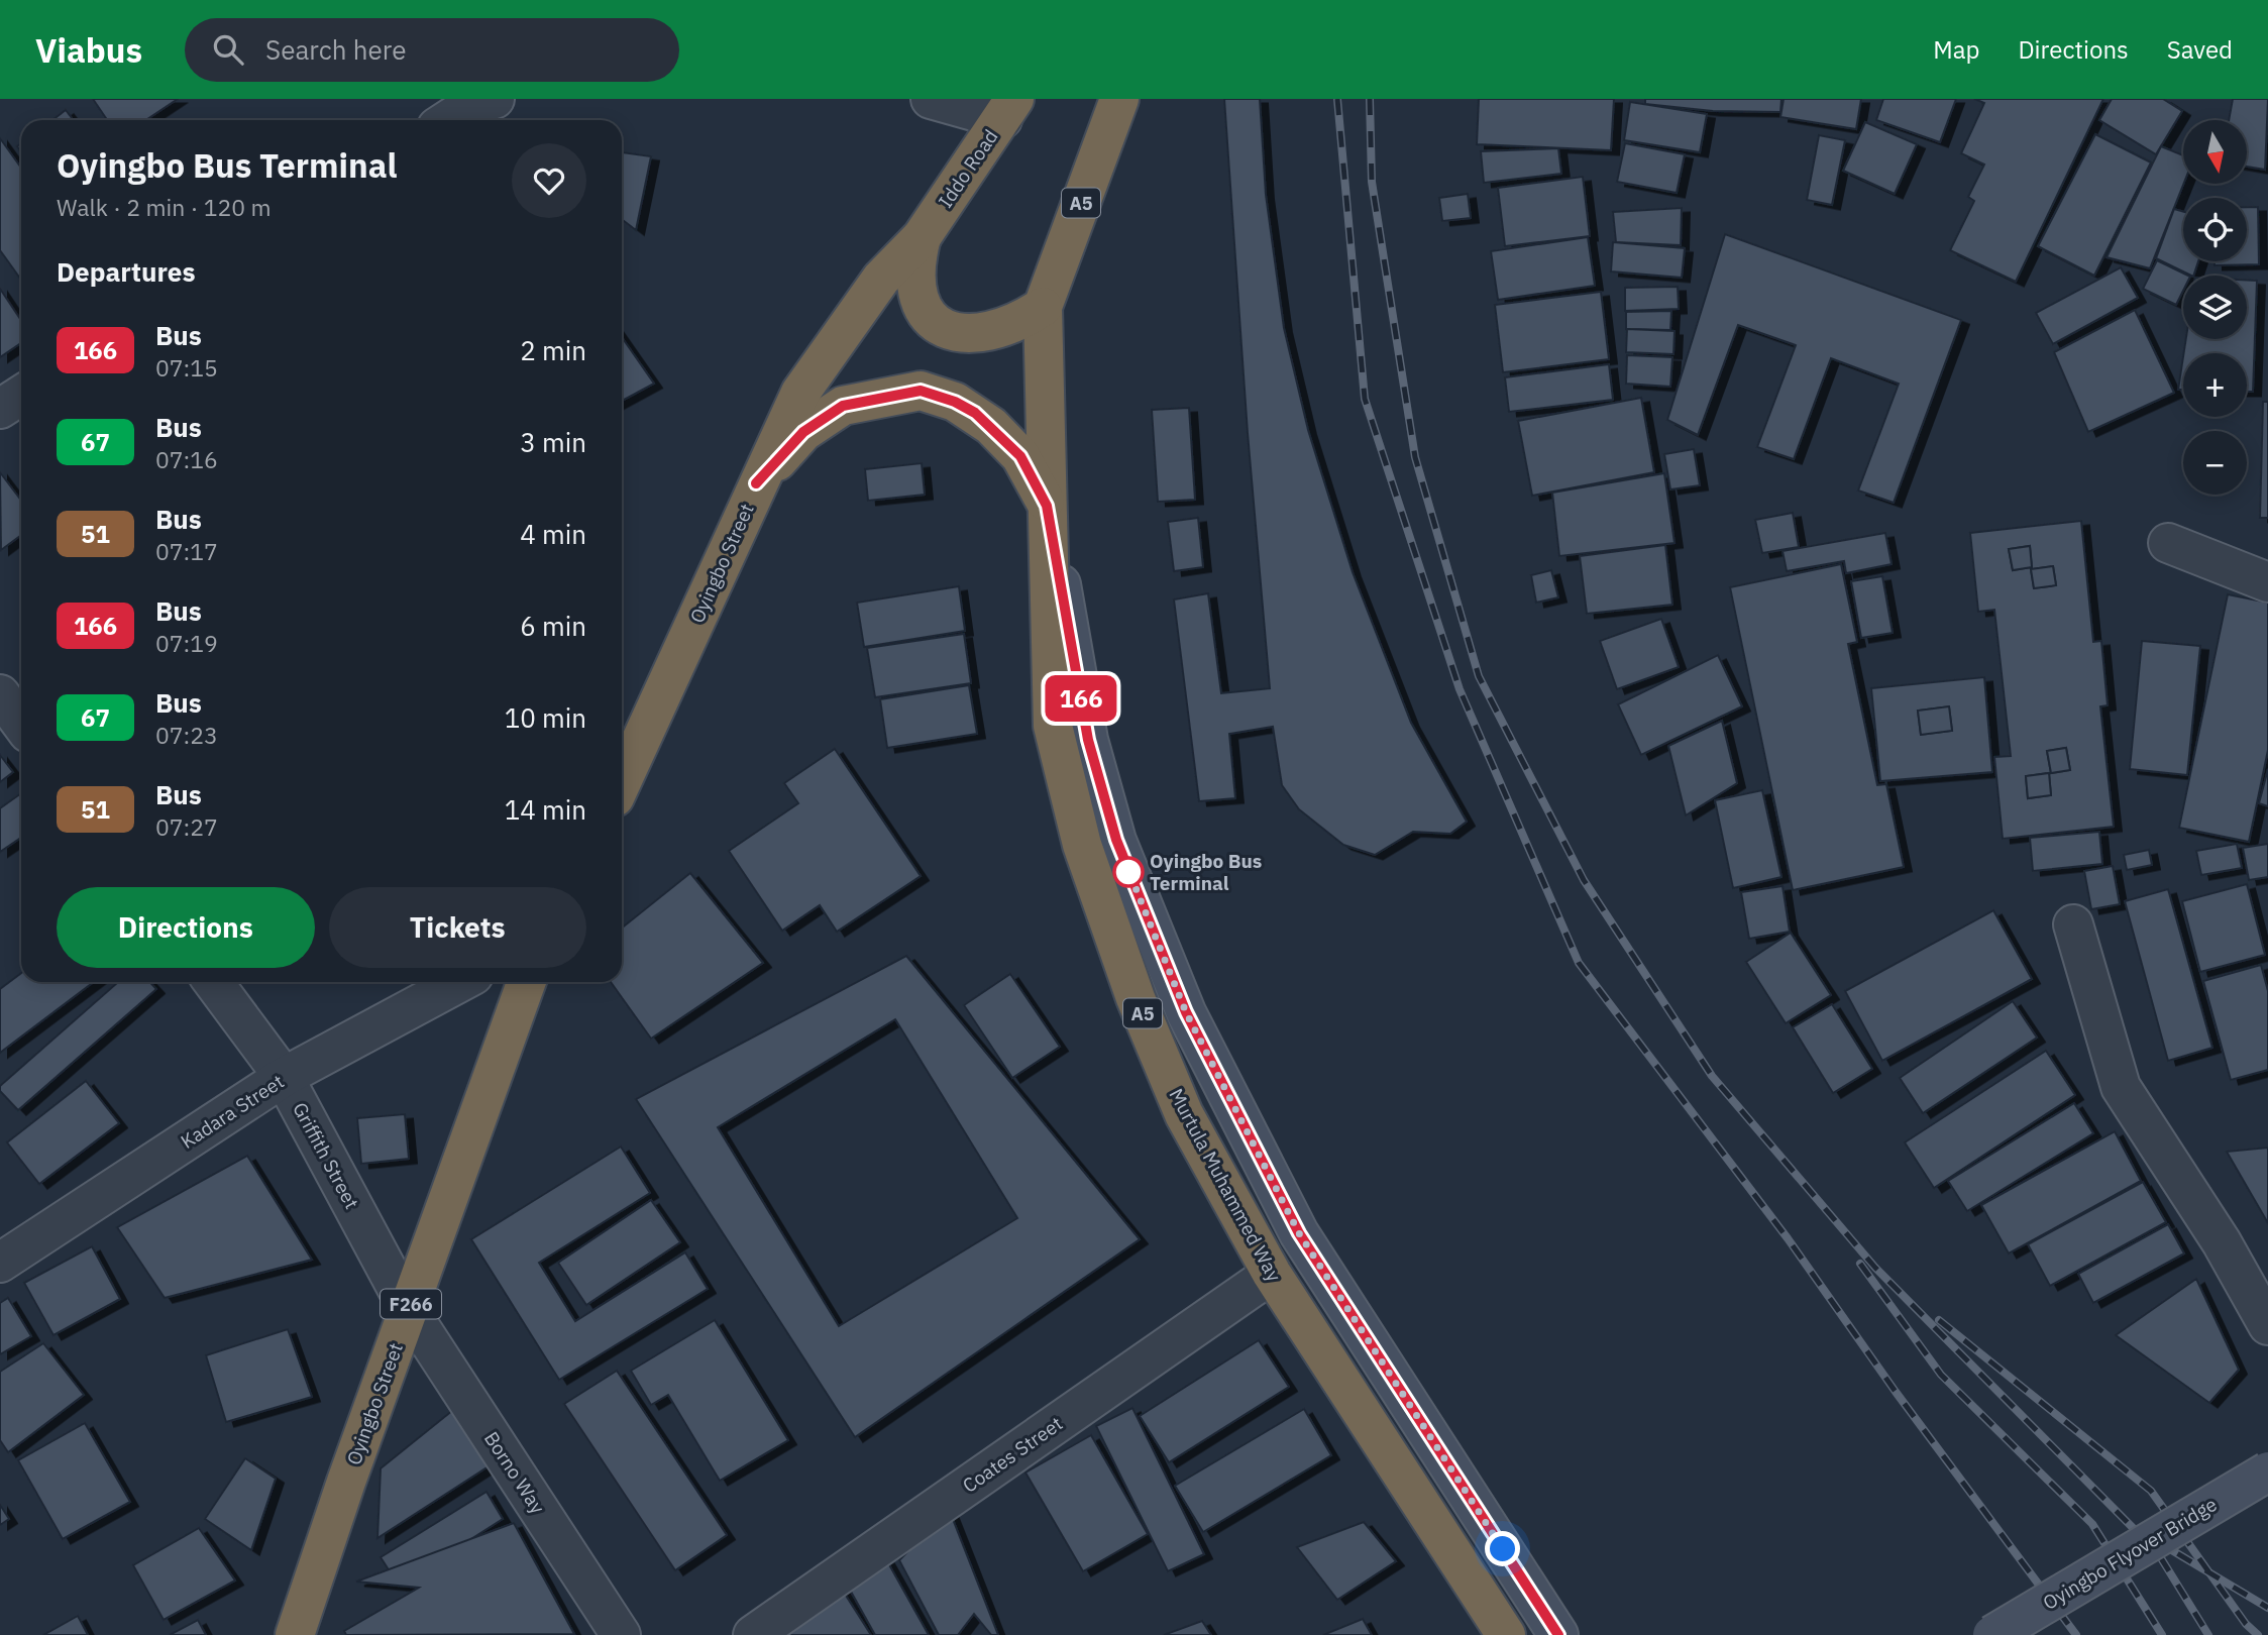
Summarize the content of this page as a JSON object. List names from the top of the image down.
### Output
{
  "streets": {
    "highway": [
      "Iddo Road",
      "A5",
      "Oyingbo Street",
      "Murtula Muhammed Way",
      "F266"
    ],
    "street": [
      "Kadara Street",
      "Griffith Street",
      "Coates Street",
      "Borno Way",
      "Oyingbo Flyover Bridge"
    ]
  },
  "crossings": [
    ["Iddo Road", "Oyingbo Street"],
    ["A5", "Murtula Muhammed Way"],
    ["Oyingbo Street", "Griffith Street"],
    ["Oyingbo Street", "Borno Way"],
    ["Kadara Street", "Griffith Street"],
    ["Griffith Street", "Borno Way"],
    ["Murtula Muhammed Way", "Coates Street"]
  ],
  "places": ["Oyingbo Bus Terminal"],
  "lines": ["bus line 166"],
  "north": "bottom",
  "page": {
    "header": "Viabus",
    "search": "Search here",
    "nav": ["Map", "Directions", "Saved"],
    "on_map": "166",
    "map_buttons": ["+", "−"],
    "heading": [
      ["Oyingbo Bus Terminal", "Walk · 2 min · 120 m"],
      "Departures"
    ],
    "list": [
      {
        "mark": "166",
        "name": "Bus",
        "note": "07:15",
        "value": "2 min"
      },
      {
        "mark": "67",
        "name": "Bus",
        "note": "07:16",
        "value": "3 min"
      },
      {
        "mark": "51",
        "name": "Bus",
        "note": "07:17",
        "value": "4 min"
      },
      {
        "mark": "166",
        "name": "Bus",
        "note": "07:19",
        "value": "6 min"
      },
      {
        "mark": "67",
        "name": "Bus",
        "note": "07:23",
        "value": "10 min"
      },
      {
        "mark": "51",
        "name": "Bus",
        "note": "07:27",
        "value": "14 min"
      }
    ],
    "buttons": ["Directions", "Tickets"]
  }
}
